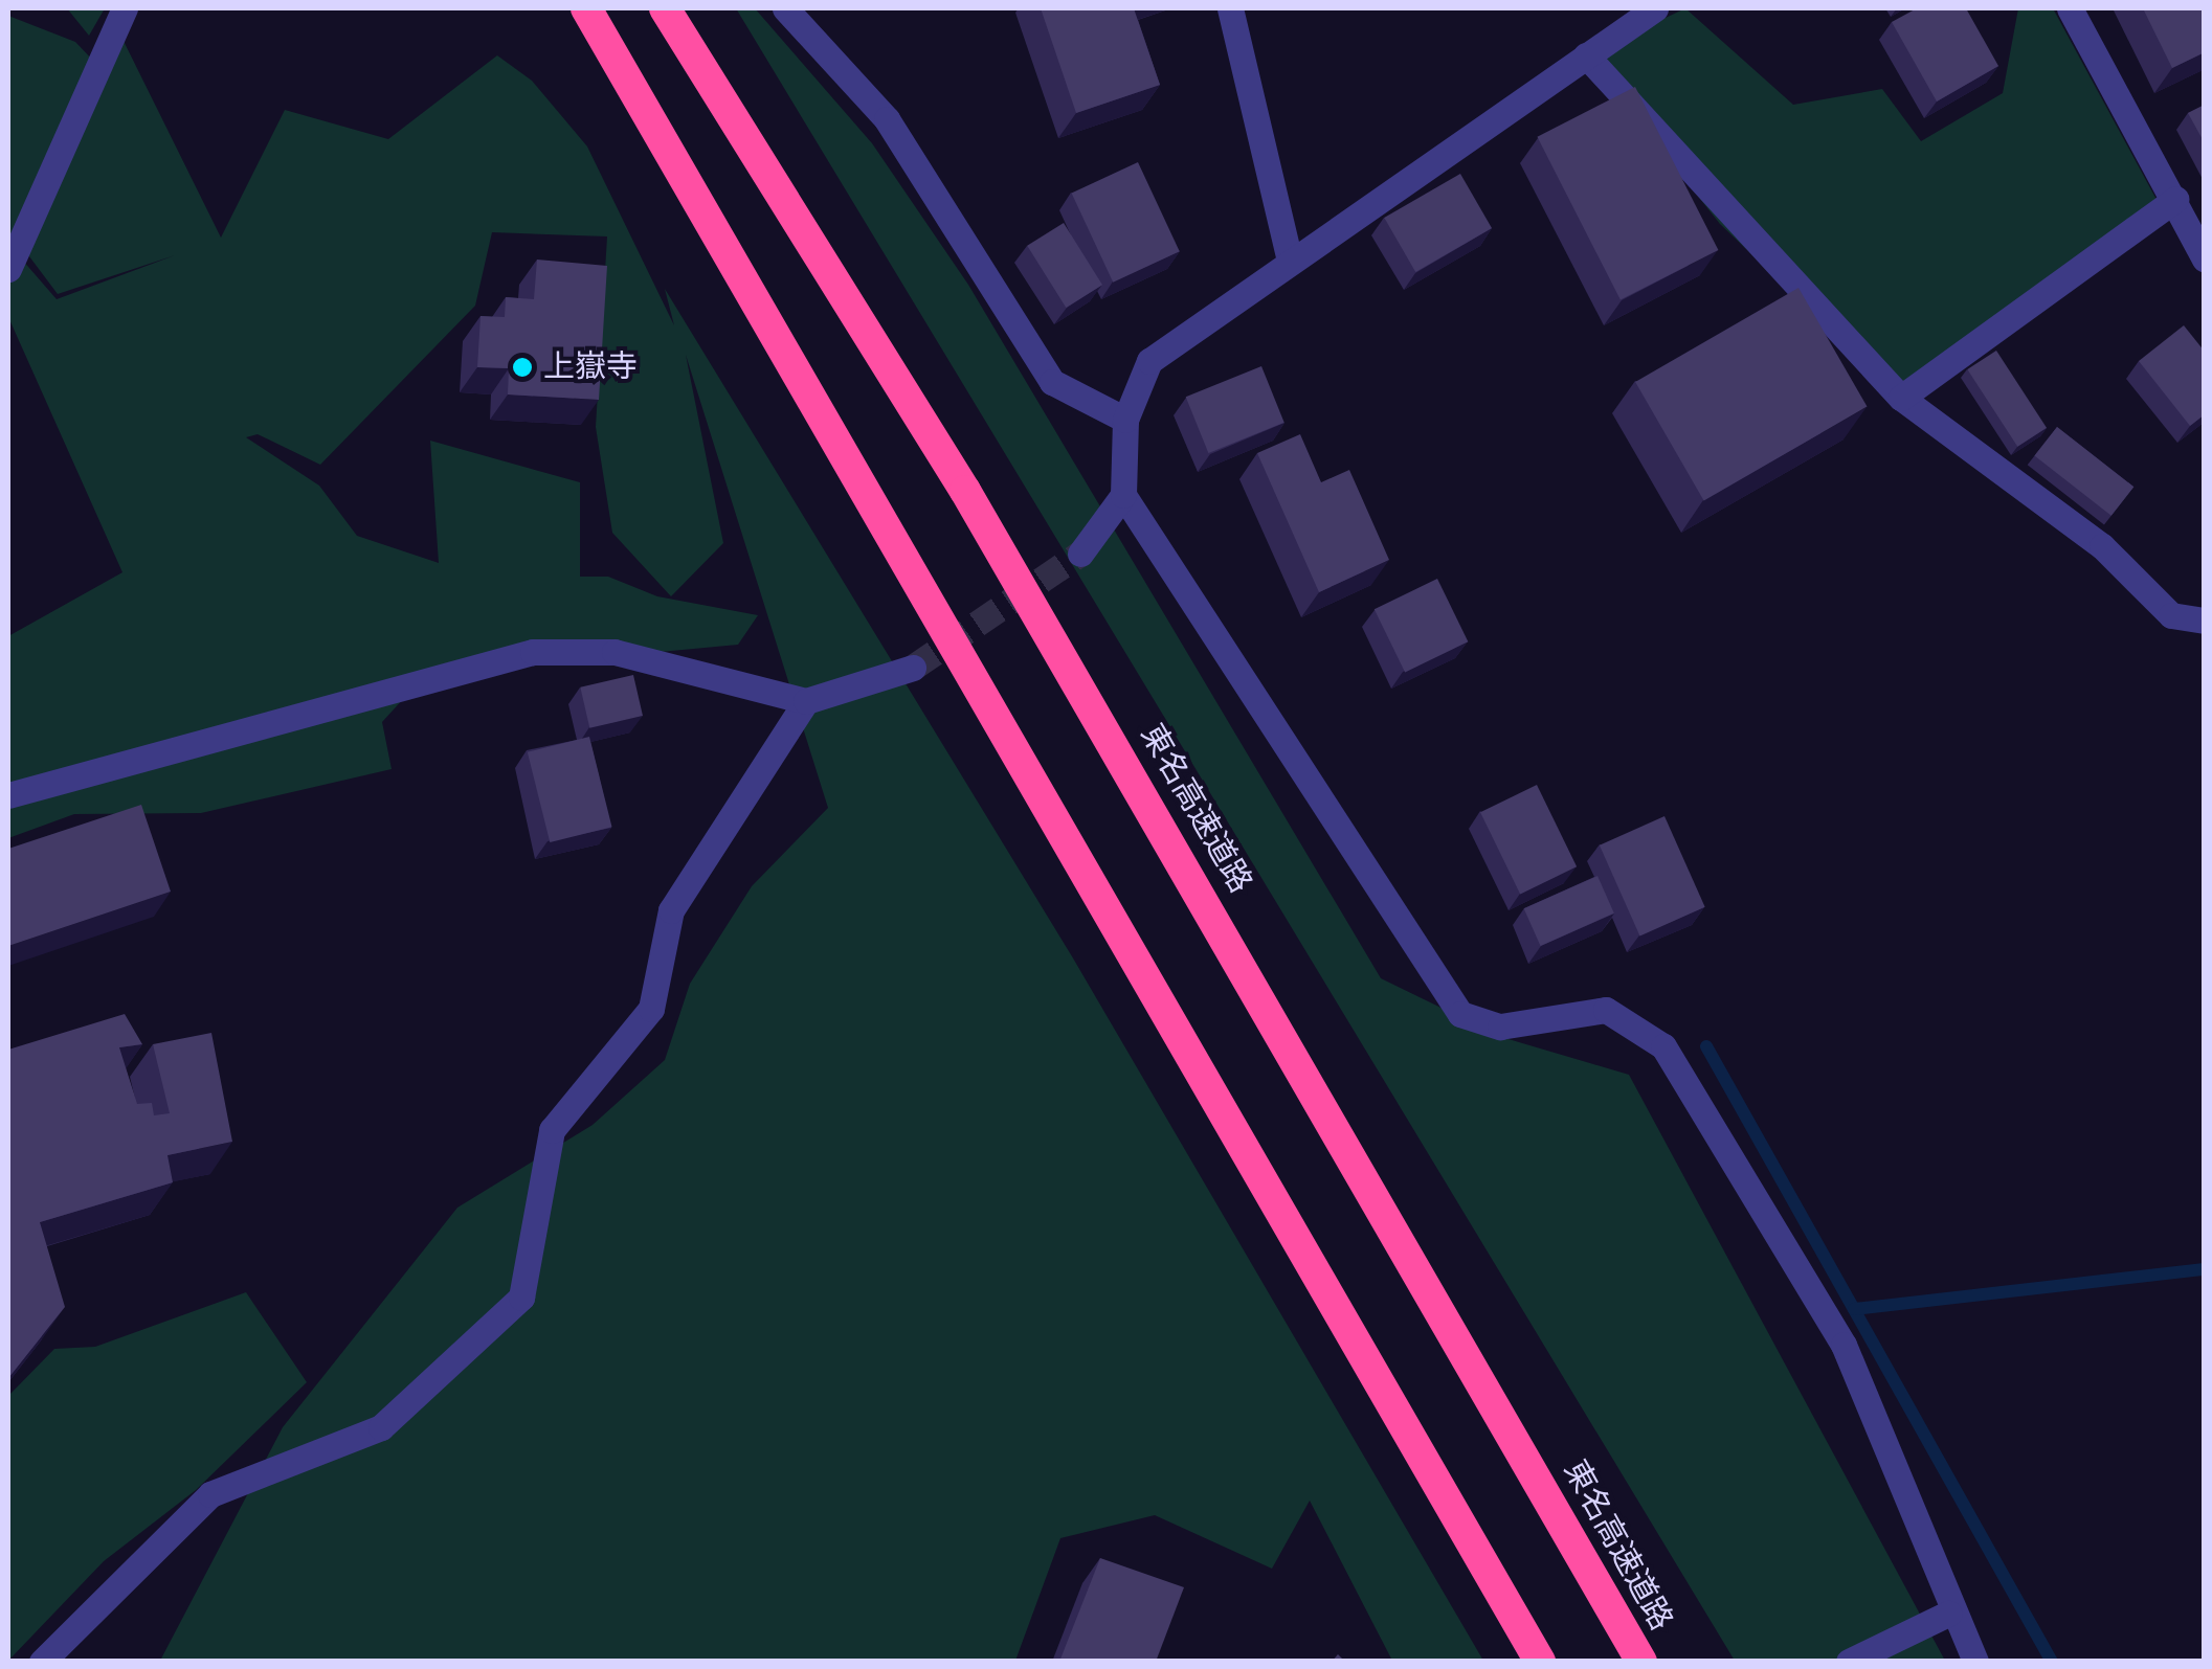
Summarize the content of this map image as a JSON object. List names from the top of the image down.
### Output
{
  "streets": {
    "highway": ["東名高速道路"]
  },
  "places": ["上嶽寺"]
}
